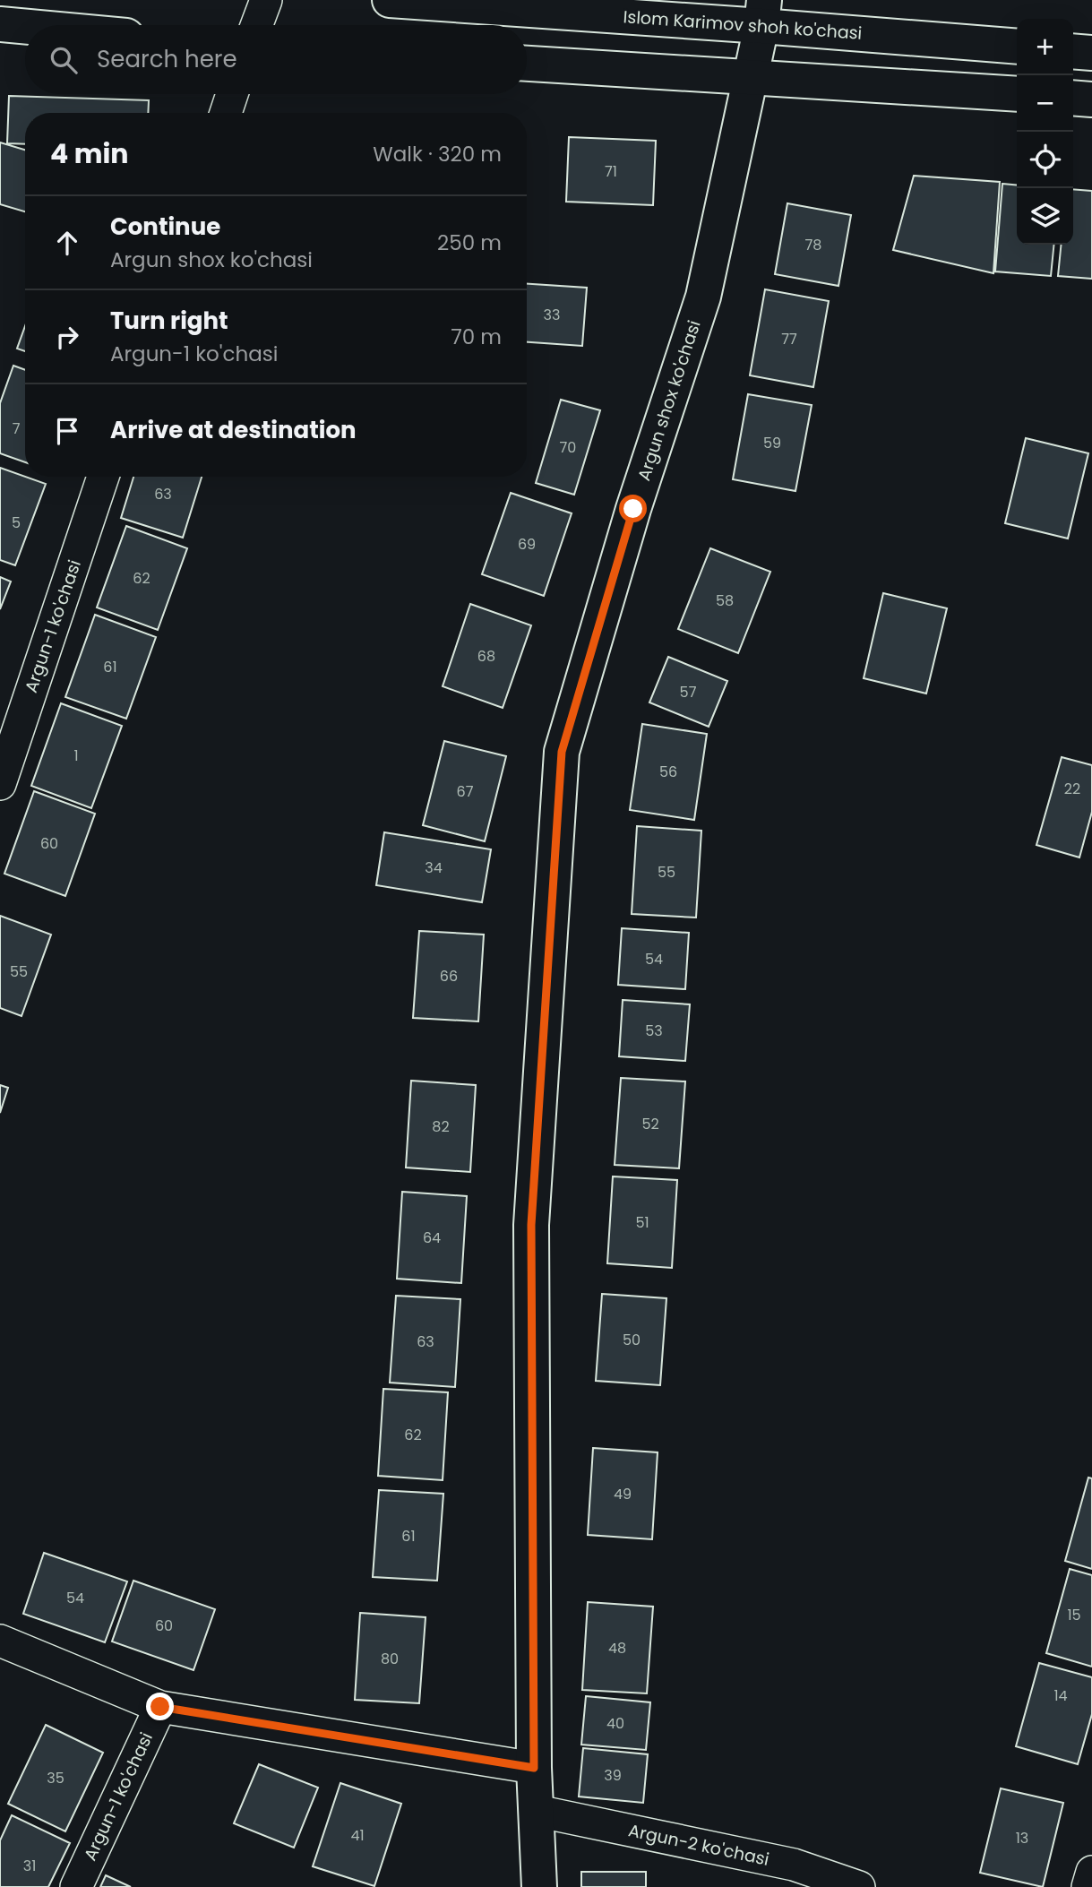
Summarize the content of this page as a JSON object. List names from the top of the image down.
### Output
{
  "streets": {
    "street": [
      "Islom Karimov shoh ko'chasi",
      "Argun shox ko'chasi",
      "Argun-1 ko'chasi",
      "Argun-2 ko'chasi"
    ]
  },
  "crossings": [
    ["Islom Karimov shoh ko'chasi", "Argun shox ko'chasi"],
    ["Argun shox ko'chasi", "Argun-2 ko'chasi"]
  ],
  "house_numbers": [
    "71",
    "78",
    "33",
    "77",
    "7",
    "59",
    "70",
    "63",
    "5",
    "69",
    "62",
    "58",
    "68",
    "61",
    "57",
    "1",
    "56",
    "22",
    "67",
    "60",
    "34",
    "55",
    "54",
    "55",
    "66",
    "53",
    "52",
    "82",
    "51",
    "64",
    "50",
    "63",
    "62",
    "49",
    "61",
    "54",
    "15",
    "60",
    "48",
    "80",
    "14",
    "40",
    "39",
    "35",
    "41",
    "13",
    "31"
  ],
  "page": {
    "map_buttons": ["+", "−"],
    "search": "Search here",
    "heading": ["4 min", "Walk · 320 m"],
    "list": [
      ["Continue", "Argun shox ko'chasi", "250 m"],
      ["Turn right", "Argun-1 ko'chasi", "70 m"],
      "Arrive at destination"
    ]
  }
}
